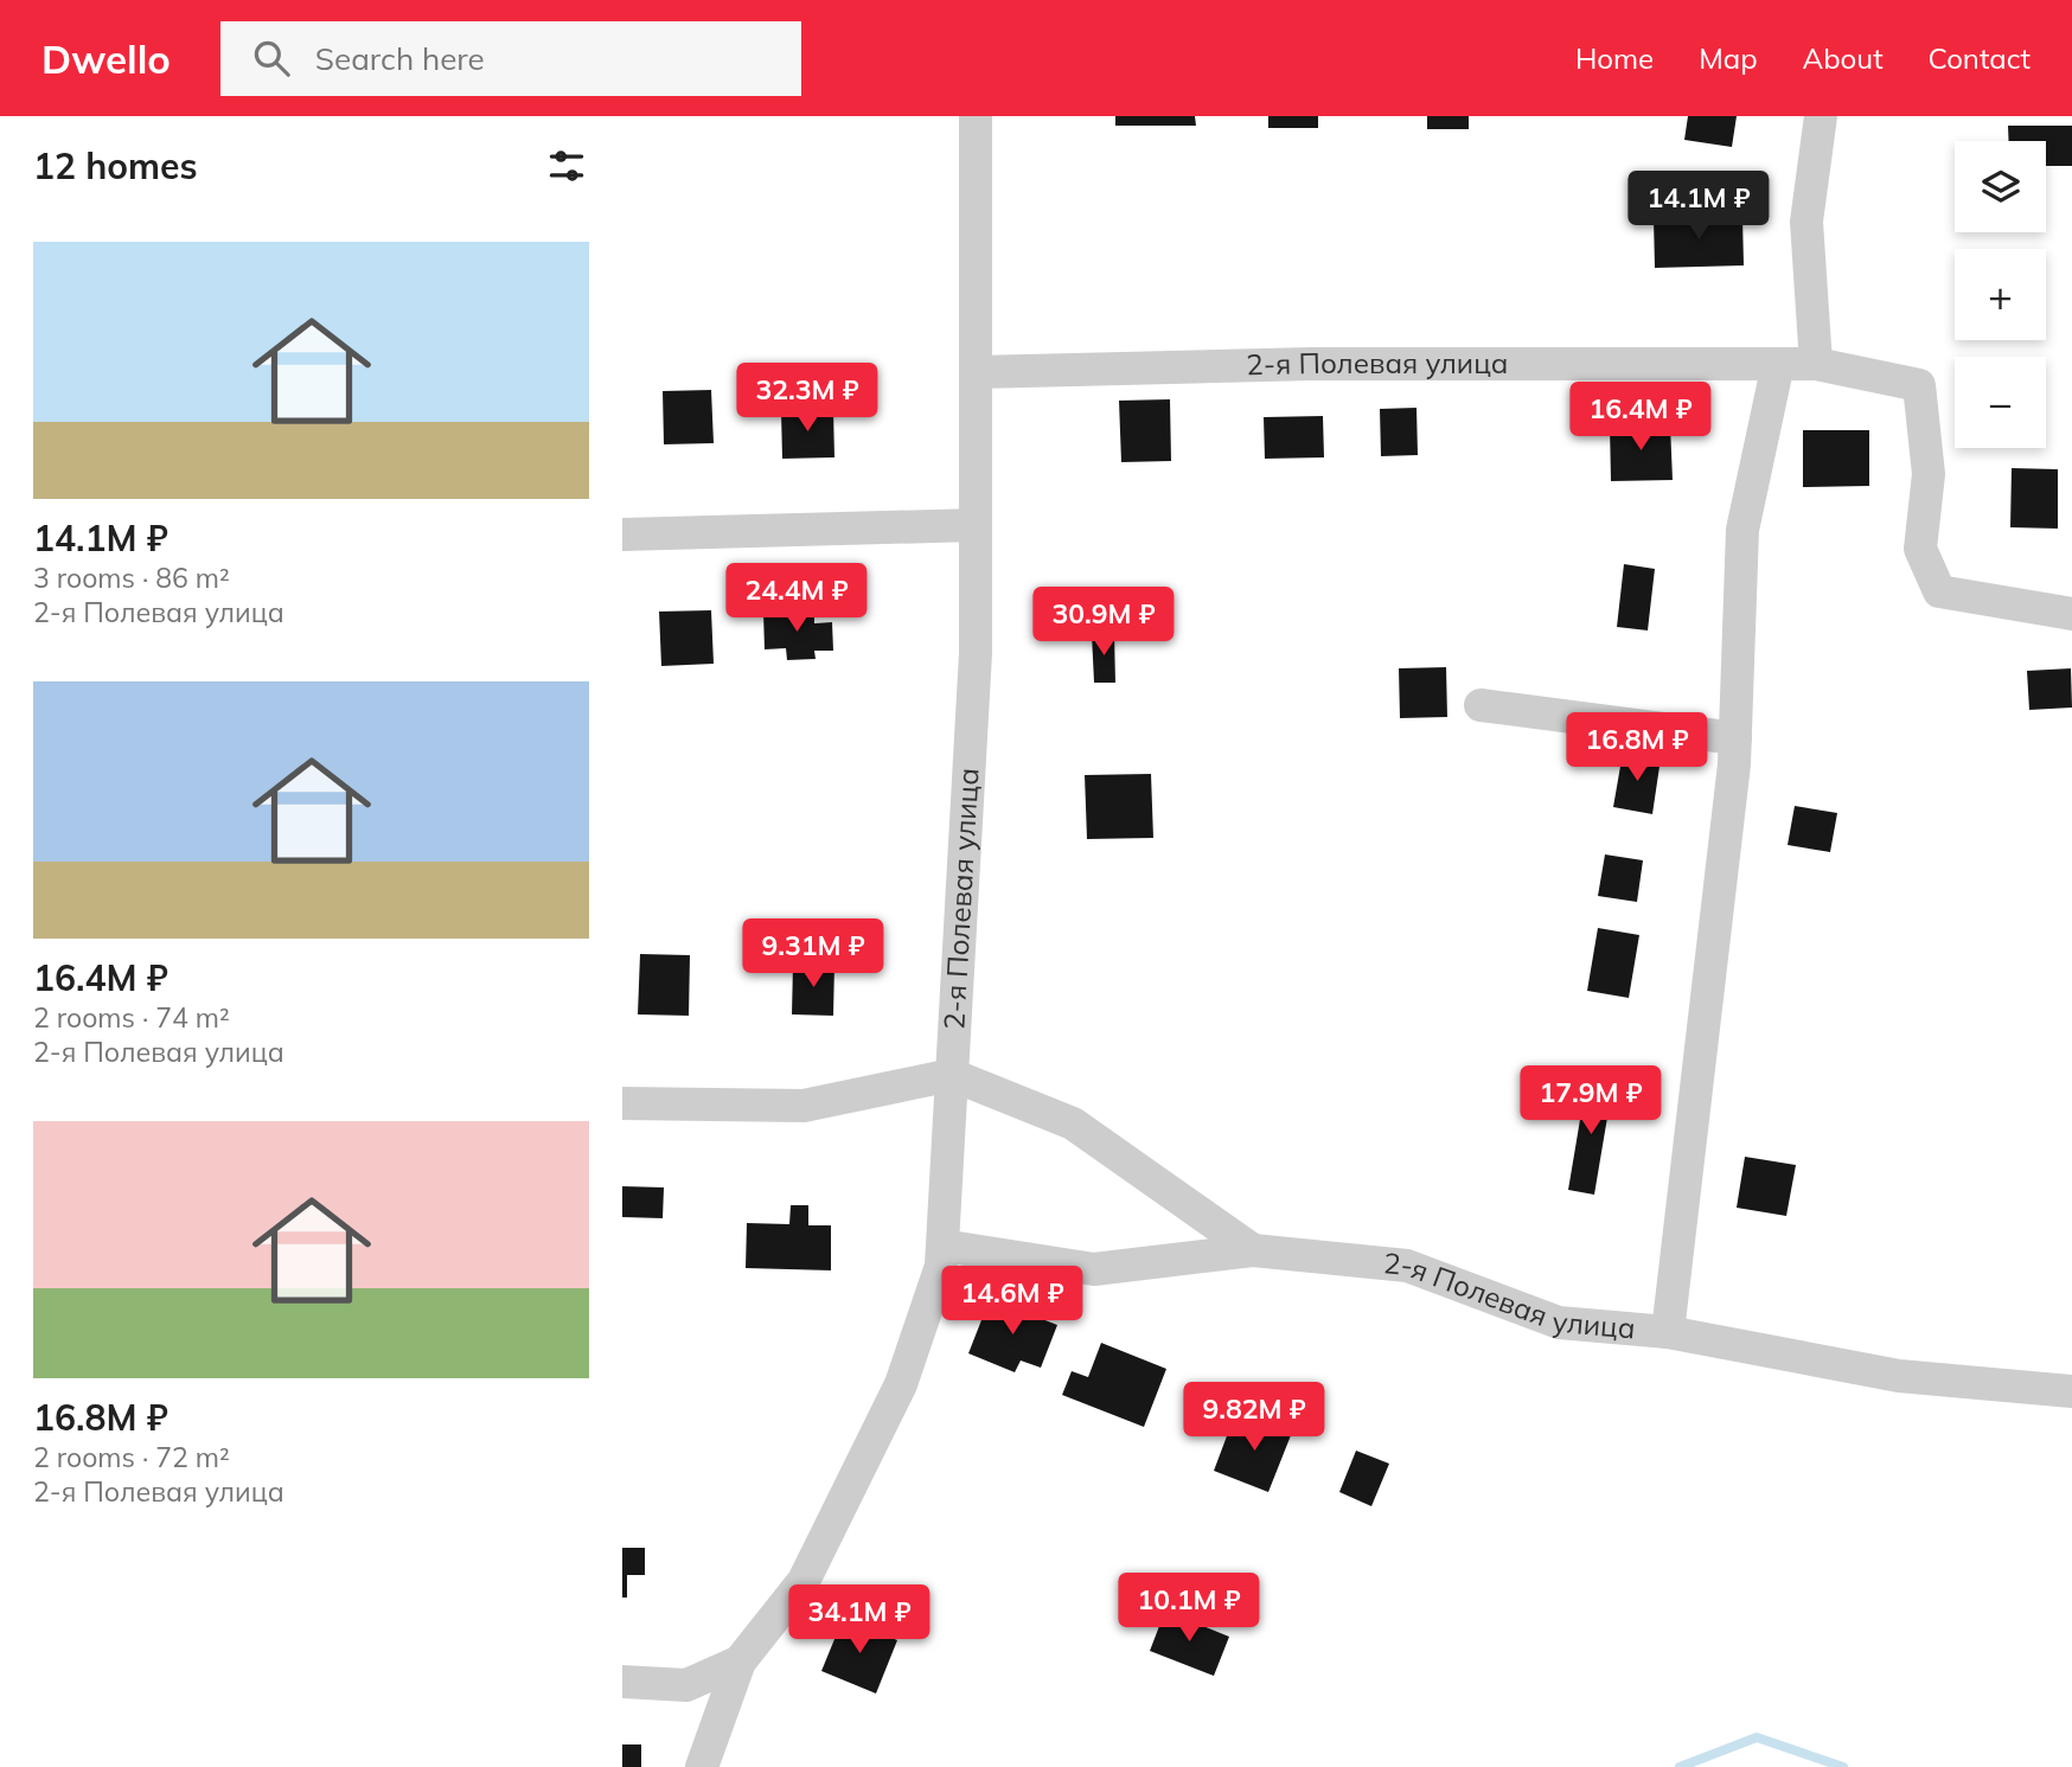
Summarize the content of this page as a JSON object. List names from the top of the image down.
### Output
{
  "streets": {
    "street": ["2-я Полевая улица"]
  },
  "page": {
    "header": "Dwello",
    "search": "Search here",
    "nav": [
      "Home",
      "Map",
      "About",
      "Contact"
    ],
    "heading": "12 homes",
    "map_buttons": ["+", "−"],
    "price": [
      "14.1M ₽",
      "32.3M ₽",
      "16.4M ₽",
      "24.4M ₽",
      "30.9M ₽",
      "16.8M ₽",
      "9.31M ₽",
      "17.9M ₽",
      "14.6M ₽",
      "9.82M ₽",
      "10.1M ₽",
      "34.1M ₽"
    ],
    "list": [
      {
        "name": "14.1M ₽",
        "note": "3 rooms · 86 m² · 2-я Полевая улица"
      },
      {
        "name": "16.4M ₽",
        "note": "2 rooms · 74 m² · 2-я Полевая улица"
      },
      {
        "name": "16.8M ₽",
        "note": "2 rooms · 72 m² · 2-я Полевая улица"
      }
    ]
  }
}
